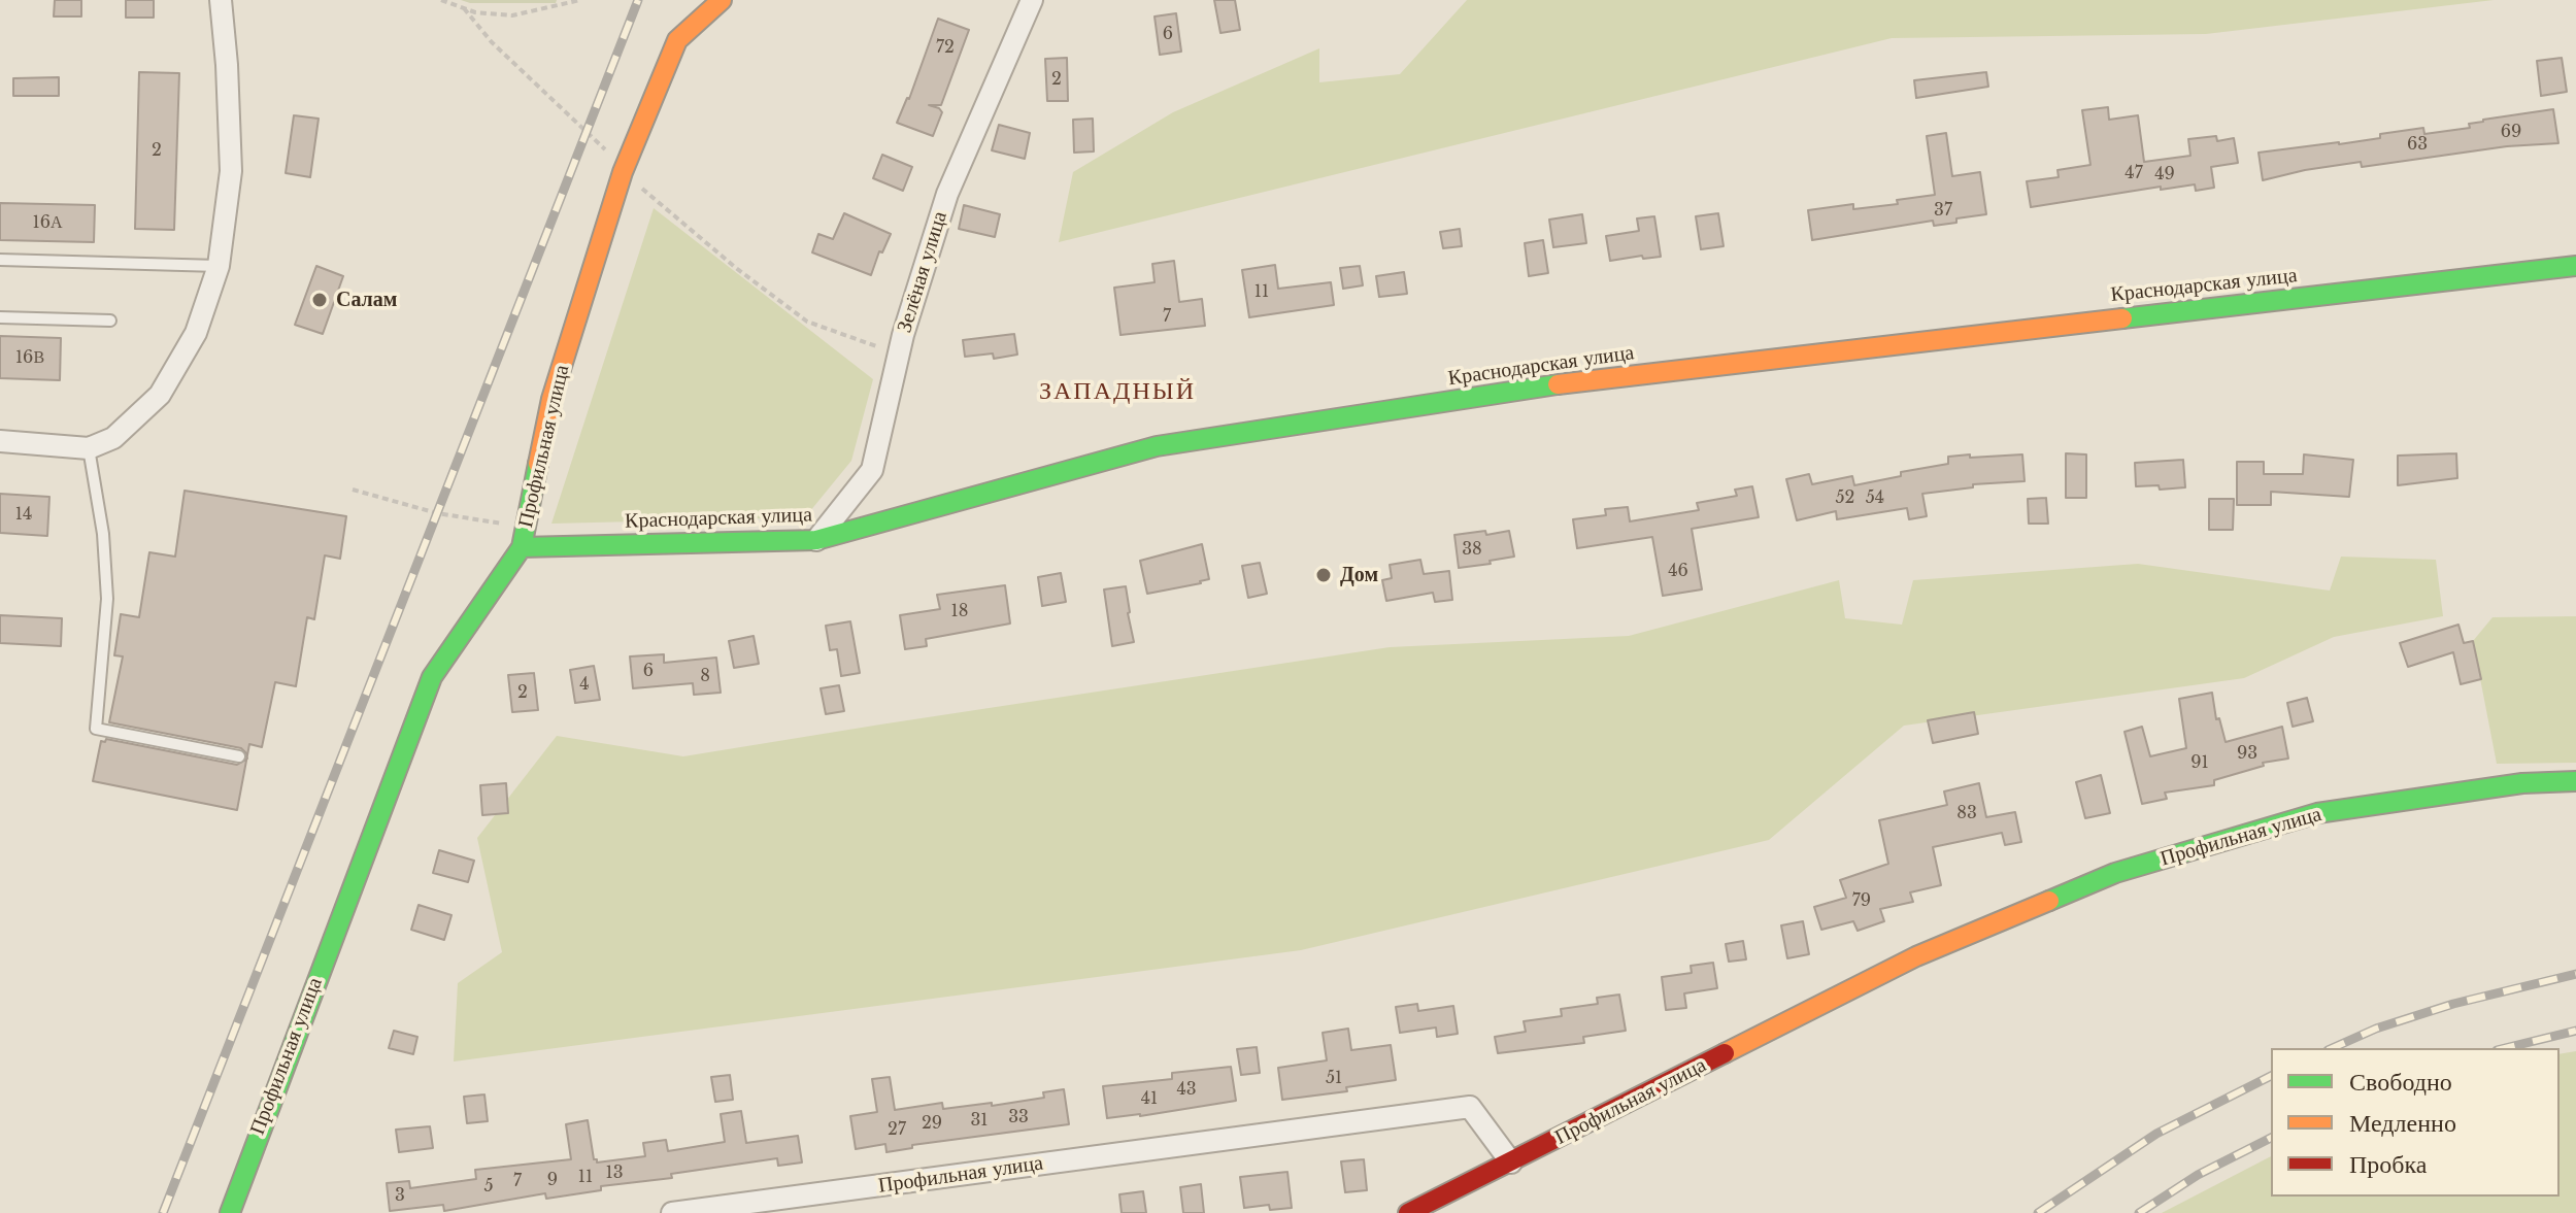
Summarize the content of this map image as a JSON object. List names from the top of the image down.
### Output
{
  "streets": {
    "street": ["Зелёная улица", "Краснодарская улица", "Профильная улица"]
  },
  "crossings": [
    ["Зелёная улица", "Краснодарская улица"],
    ["Краснодарская улица", "Профильная улица"]
  ],
  "districts": ["ЗАПАДНЫЙ"],
  "places": ["Салам", "Дом"],
  "house_numbers": [
    "6",
    "72",
    "2",
    "69",
    "63",
    "2",
    "47",
    "49",
    "37",
    "16А",
    "11",
    "7",
    "16В",
    "52",
    "54",
    "14",
    "38",
    "46",
    "18",
    "6",
    "8",
    "4",
    "2",
    "93",
    "91",
    "83",
    "79",
    "51",
    "43",
    "41",
    "33",
    "31",
    "29",
    "27",
    "13",
    "11",
    "9",
    "7",
    "5",
    "3"
  ],
  "legend": ["Свободно", "Медленно", "Пробка"]
}
